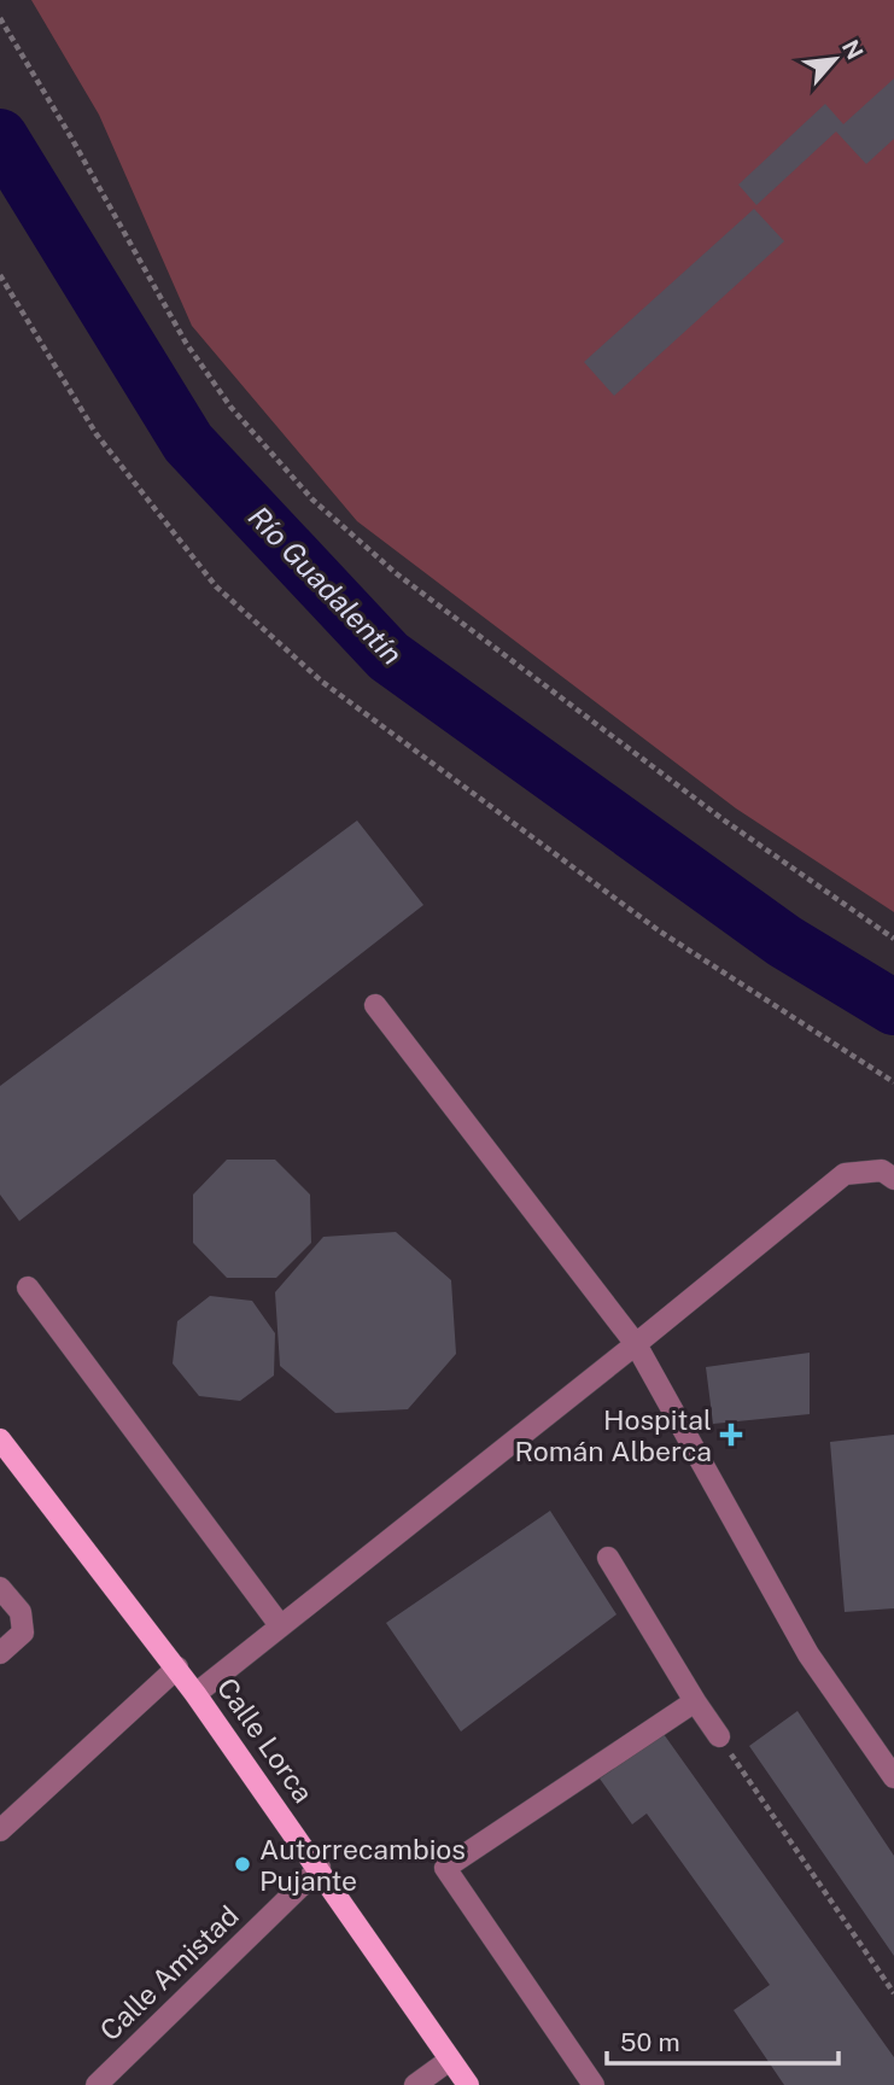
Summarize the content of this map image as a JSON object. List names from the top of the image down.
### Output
{
  "streets": {
    "main road": ["Calle Lorca"],
    "street": ["Calle Amistad"]
  },
  "crossings": [
    ["Calle Lorca", "Calle Amistad"]
  ],
  "water": ["Río Guadalentín"],
  "places": {
    "health": ["Hospital Román Alberca"],
    "other": ["Autorrecambios Pujante"]
  },
  "scale_bar": "50 m",
  "north": "top right"
}
